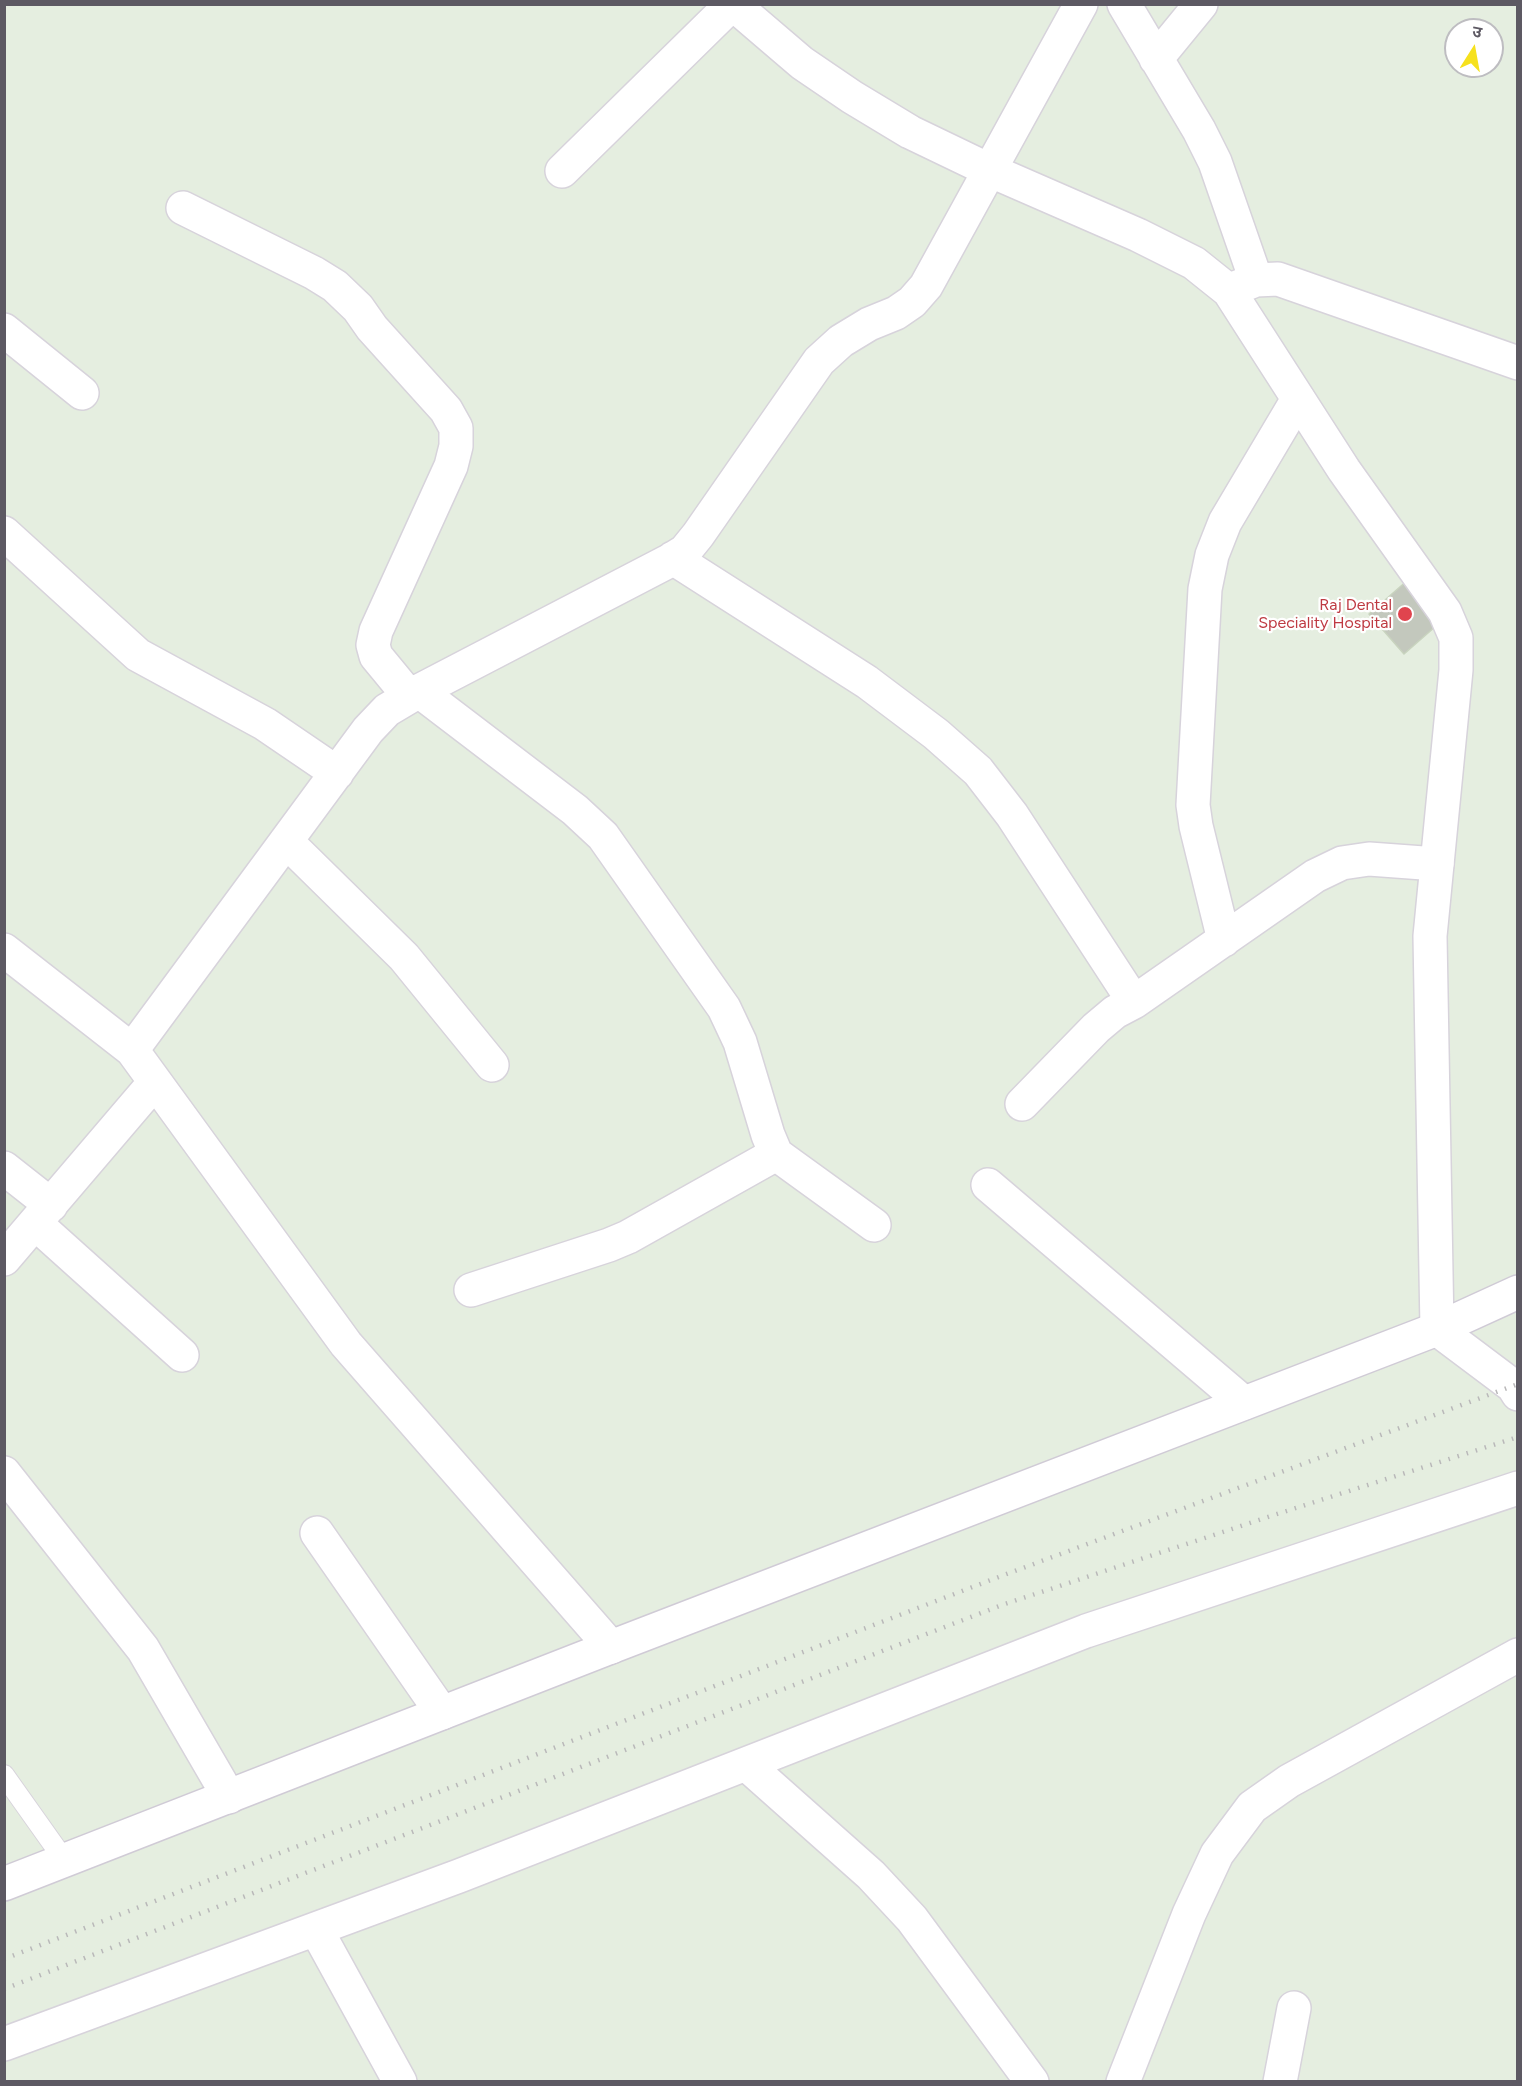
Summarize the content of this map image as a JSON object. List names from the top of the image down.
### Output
{
  "places": ["Raj Dental Speciality Hospital"],
  "north": "top"
}
